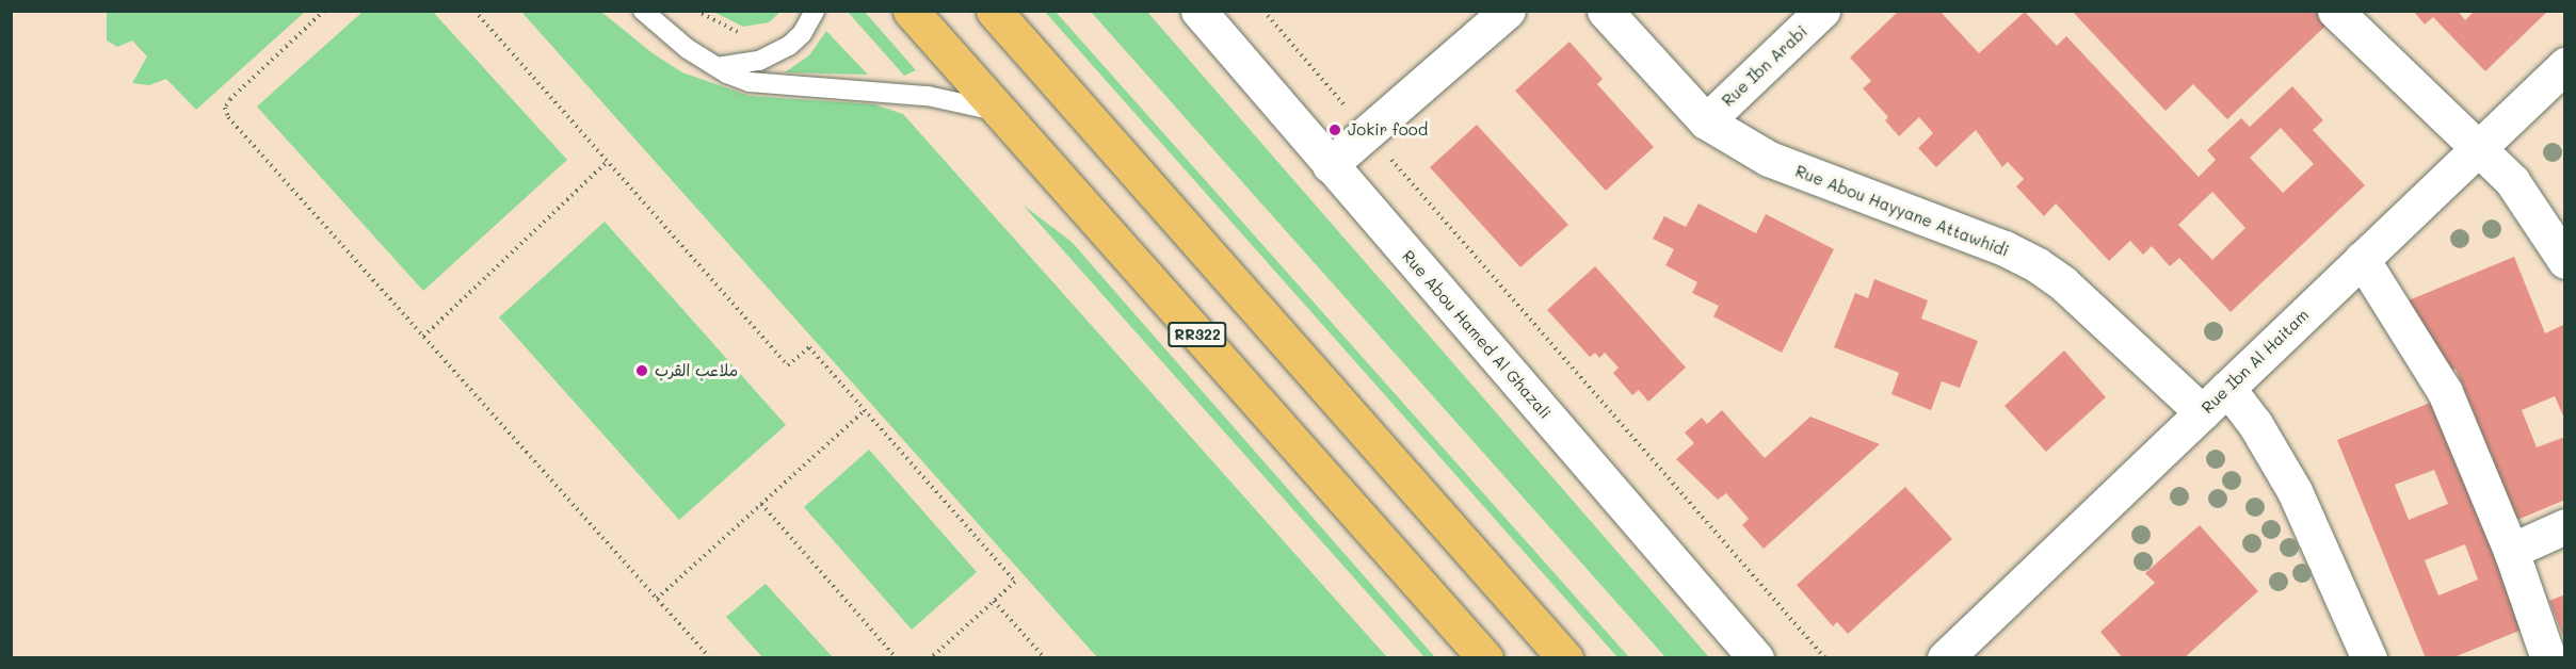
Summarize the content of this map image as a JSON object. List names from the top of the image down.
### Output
{
  "streets": {
    "main road": ["RR322"],
    "street": [
      "Rue Ibn Arabi",
      "Rue Abou Hayyane Attawhidi",
      "Rue Abou Hamed Al Ghazali",
      "Rue Ibn Al Haitam"
    ]
  },
  "crossings": [
    ["Rue Ibn Arabi", "Rue Abou Hayyane Attawhidi"],
    ["Rue Abou Hayyane Attawhidi", "Rue Ibn Al Haitam"]
  ],
  "places": ["Jokir food", "ملاعب القرب"]
}
